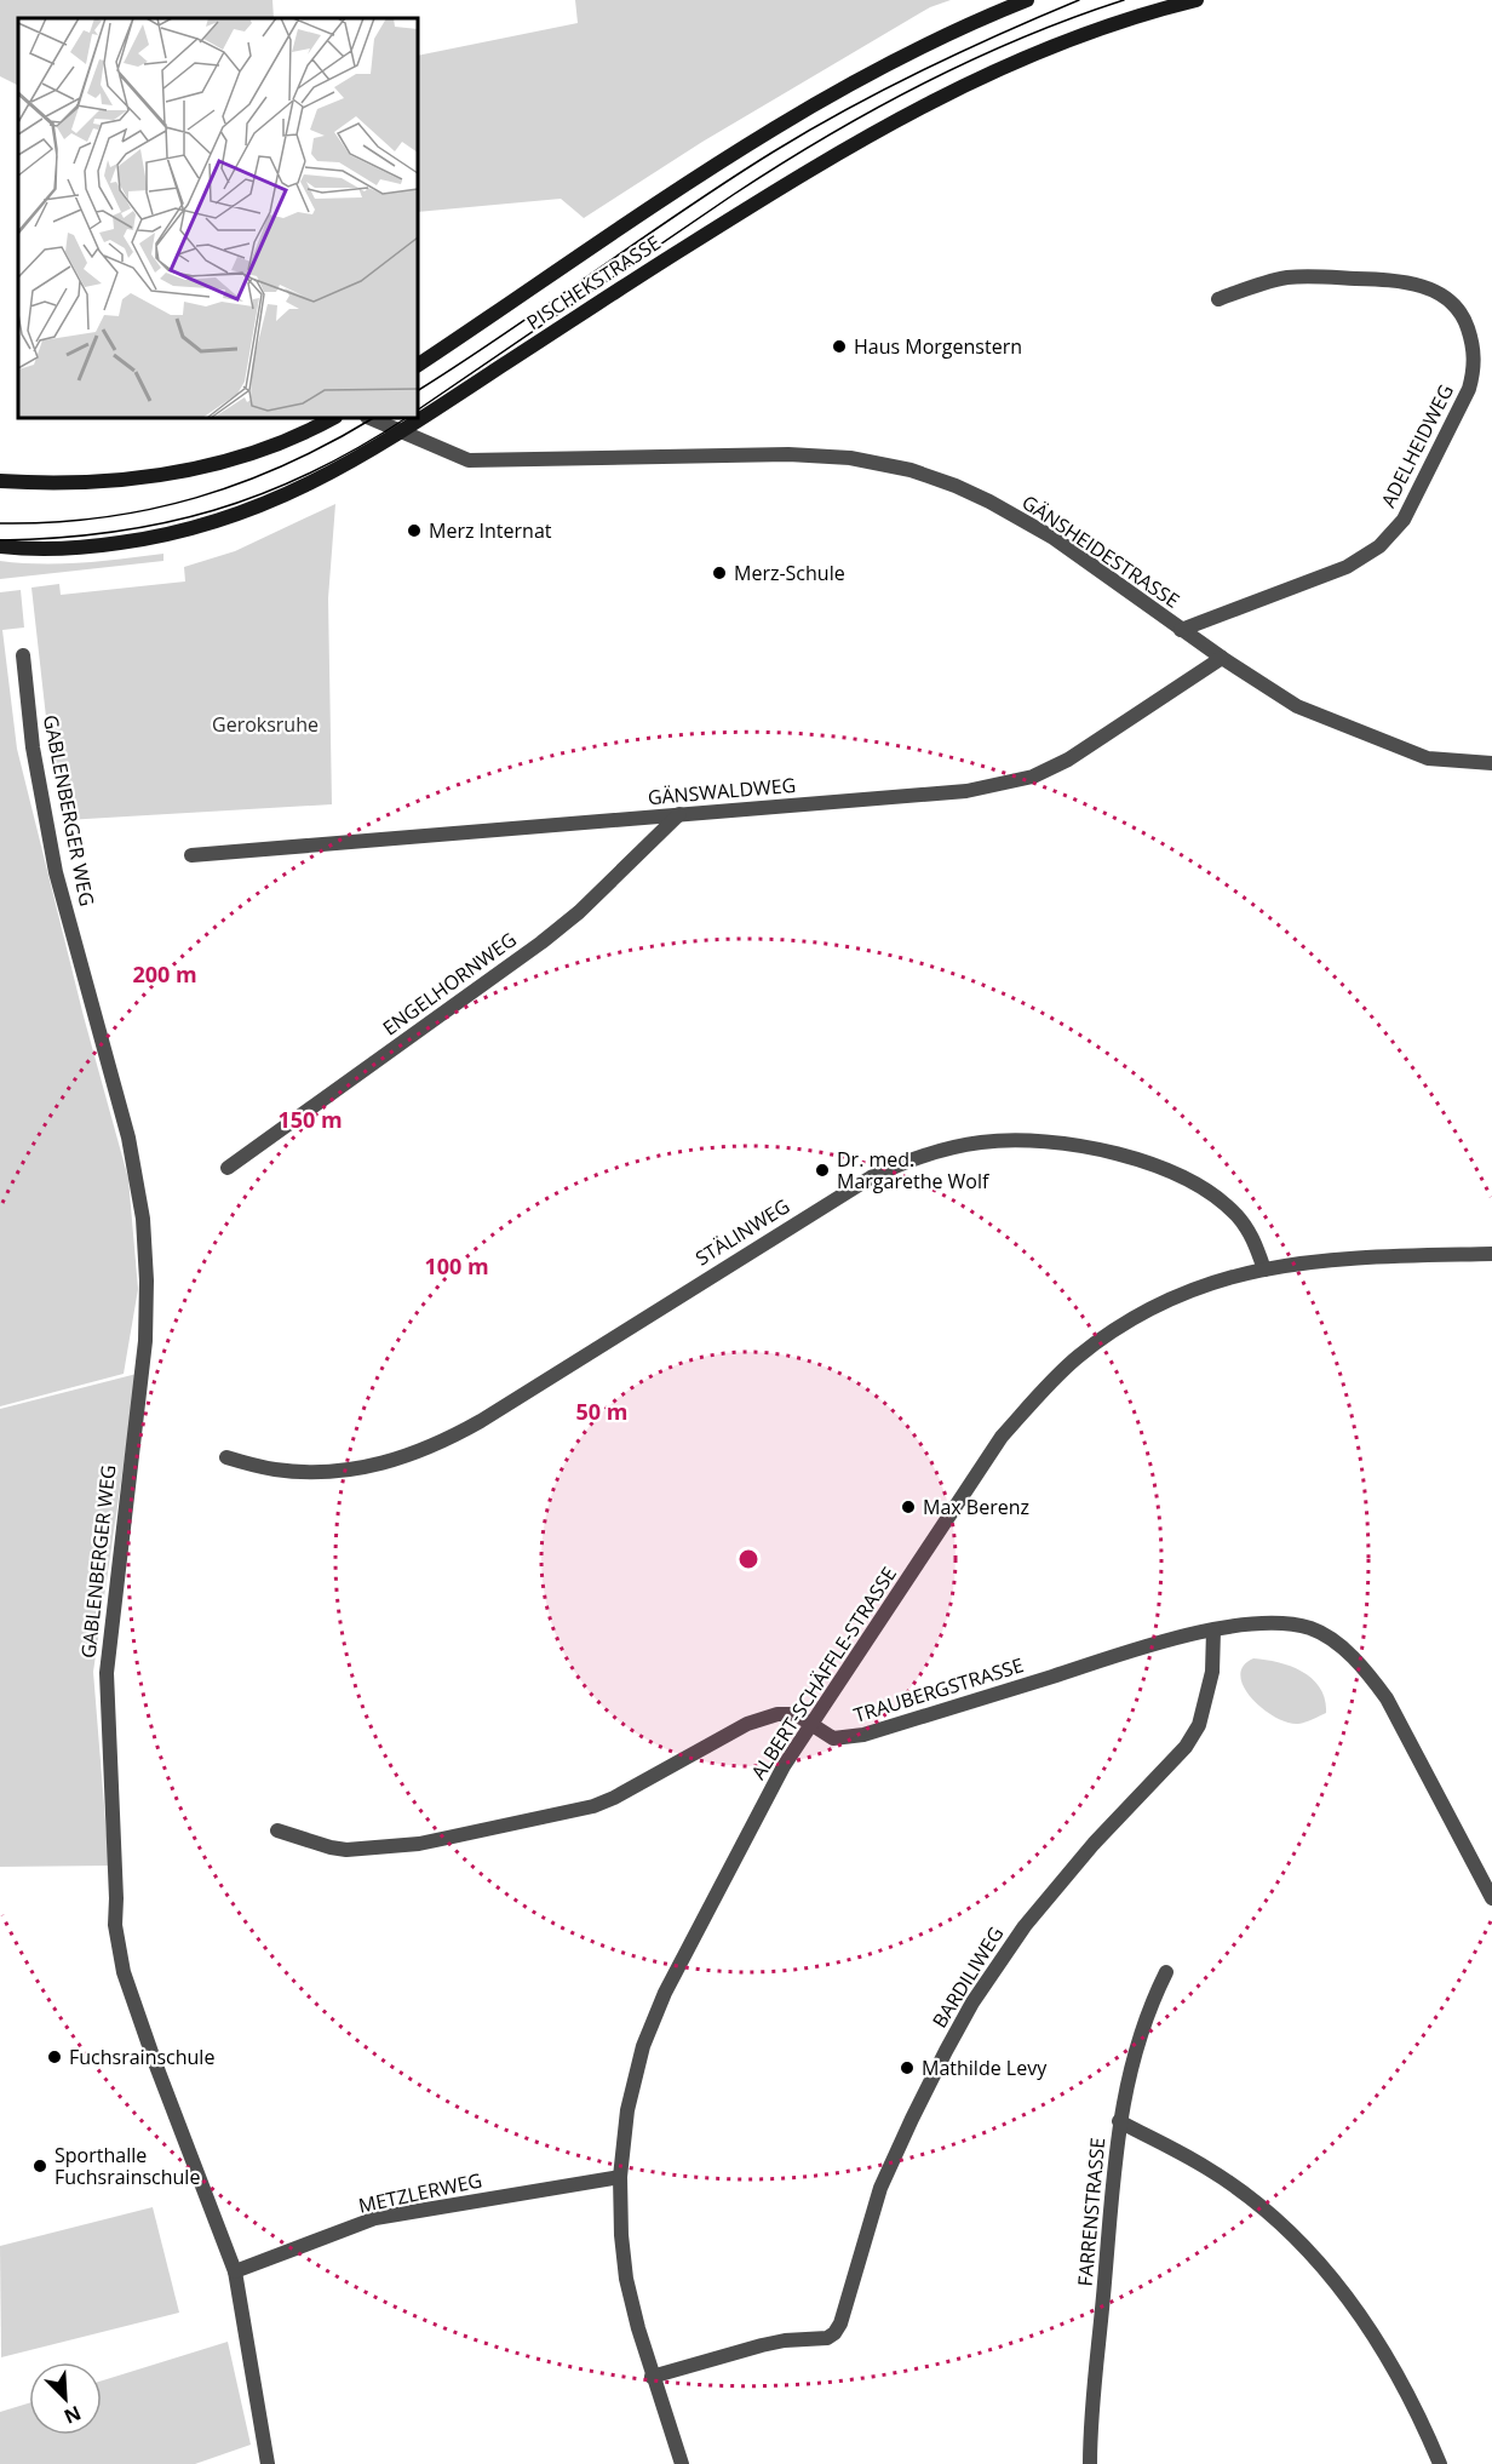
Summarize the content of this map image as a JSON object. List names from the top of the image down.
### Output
{
  "streets": {
    "main road": ["PISCHEKSTRASSE"],
    "street": [
      "ADELHEIDWEG",
      "GÄNSHEIDESTRASSE",
      "GÄNSWALDWEG",
      "GABLENBERGER WEG",
      "ENGELHORNWEG",
      "STÄLINWEG",
      "ALBERT-SCHÄFFLE-STRASSE",
      "TRAUBERGSTRASSE",
      "BARDILIWEG",
      "METZLERWEG",
      "FARRENSTRASSE"
    ]
  },
  "crossings": [
    ["PISCHEKSTRASSE", "GÄNSHEIDESTRASSE"],
    ["ADELHEIDWEG", "GÄNSHEIDESTRASSE"],
    ["GÄNSHEIDESTRASSE", "GÄNSWALDWEG"],
    ["GÄNSWALDWEG", "ENGELHORNWEG"],
    ["GABLENBERGER WEG", "METZLERWEG"],
    ["STÄLINWEG", "ALBERT-SCHÄFFLE-STRASSE"],
    ["ALBERT-SCHÄFFLE-STRASSE", "TRAUBERGSTRASSE"],
    ["ALBERT-SCHÄFFLE-STRASSE", "BARDILIWEG"],
    ["ALBERT-SCHÄFFLE-STRASSE", "METZLERWEG"],
    ["TRAUBERGSTRASSE", "BARDILIWEG"]
  ],
  "parks": ["Geroksruhe"],
  "places": [
    "Haus Morgenstern",
    "Merz Internat",
    "Merz-Schule",
    "Dr. med. Margarethe Wolf",
    "Max Berenz",
    "Fuchsrainschule",
    "Mathilde Levy",
    "Sporthalle Fuchsrainschule"
  ],
  "north": "bottom right",
  "rings": [
    "200 m",
    "150 m",
    "100 m",
    "50 m"
  ]
}
